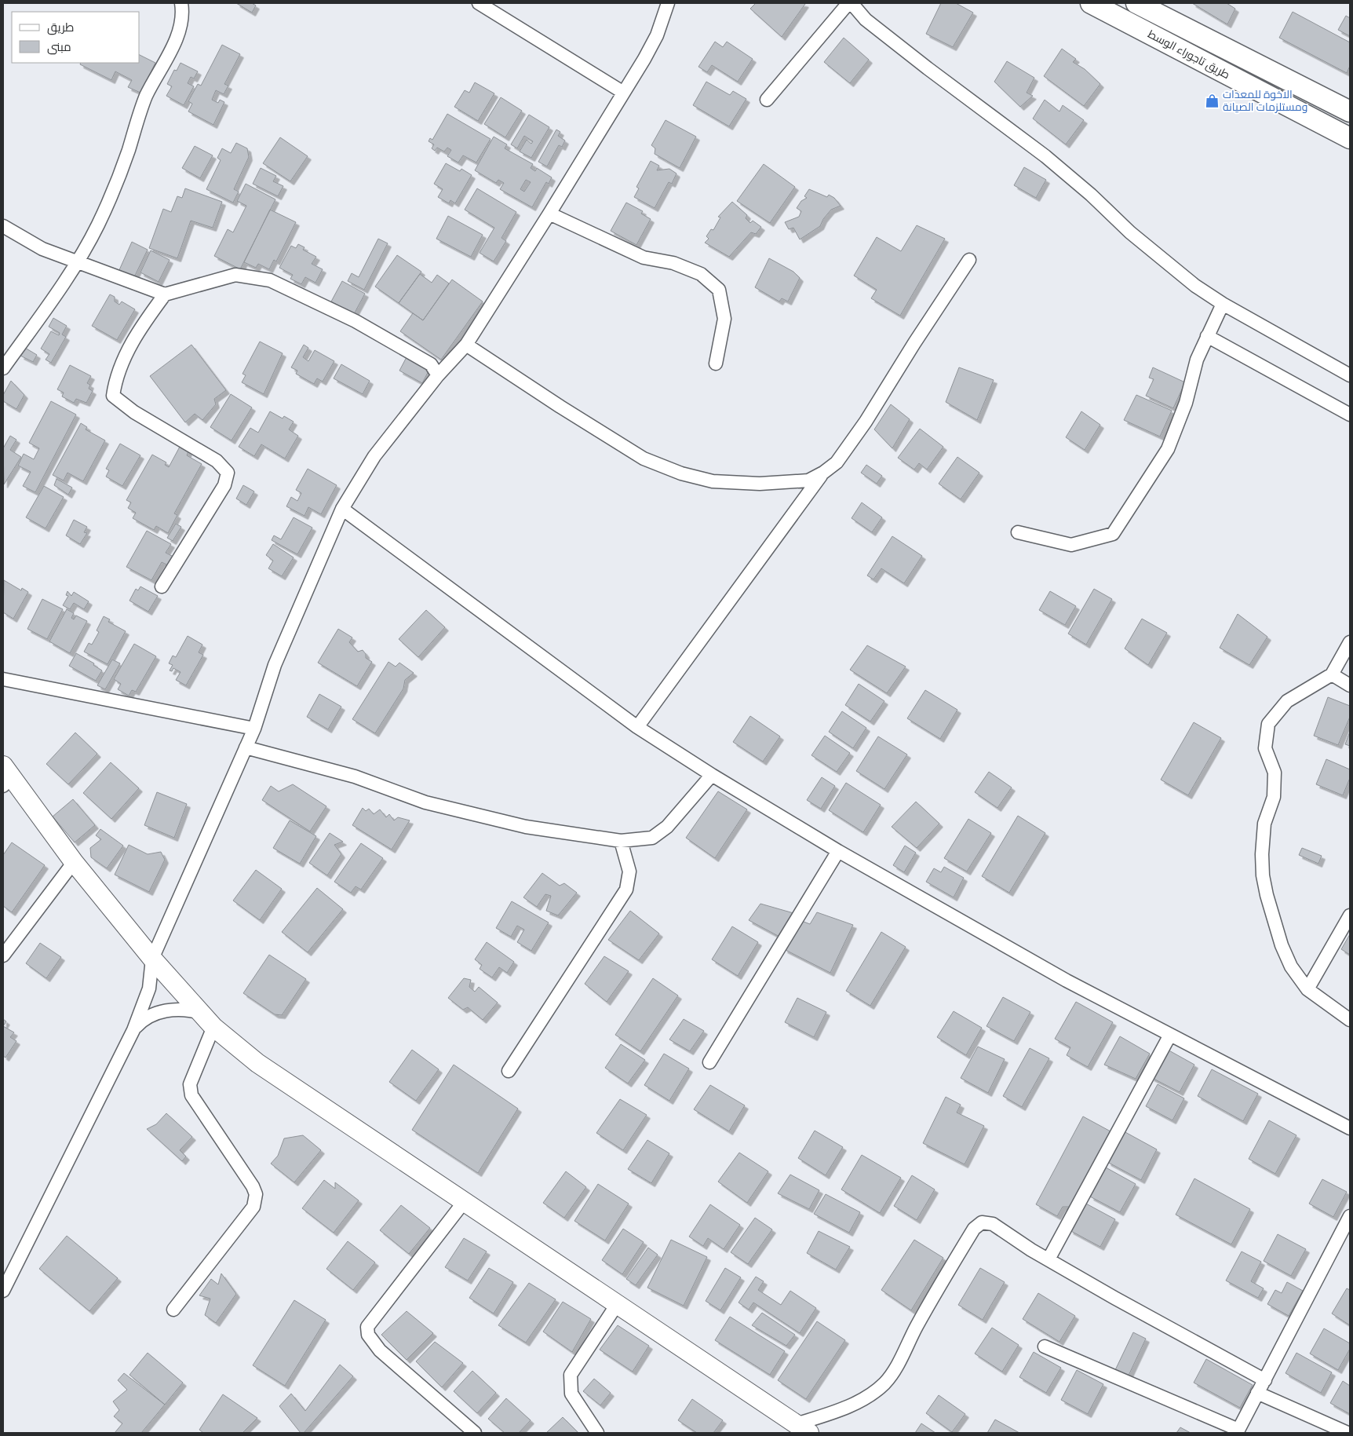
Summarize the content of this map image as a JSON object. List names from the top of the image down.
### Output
{
  "streets": {
    "main road": ["طريق تاجوراء الوسط"]
  },
  "places": {
    "shop": ["الاخوة للمعدات ومستلزمات الصيانة"]
  },
  "legend": ["طريق", "مبنى"]
}
